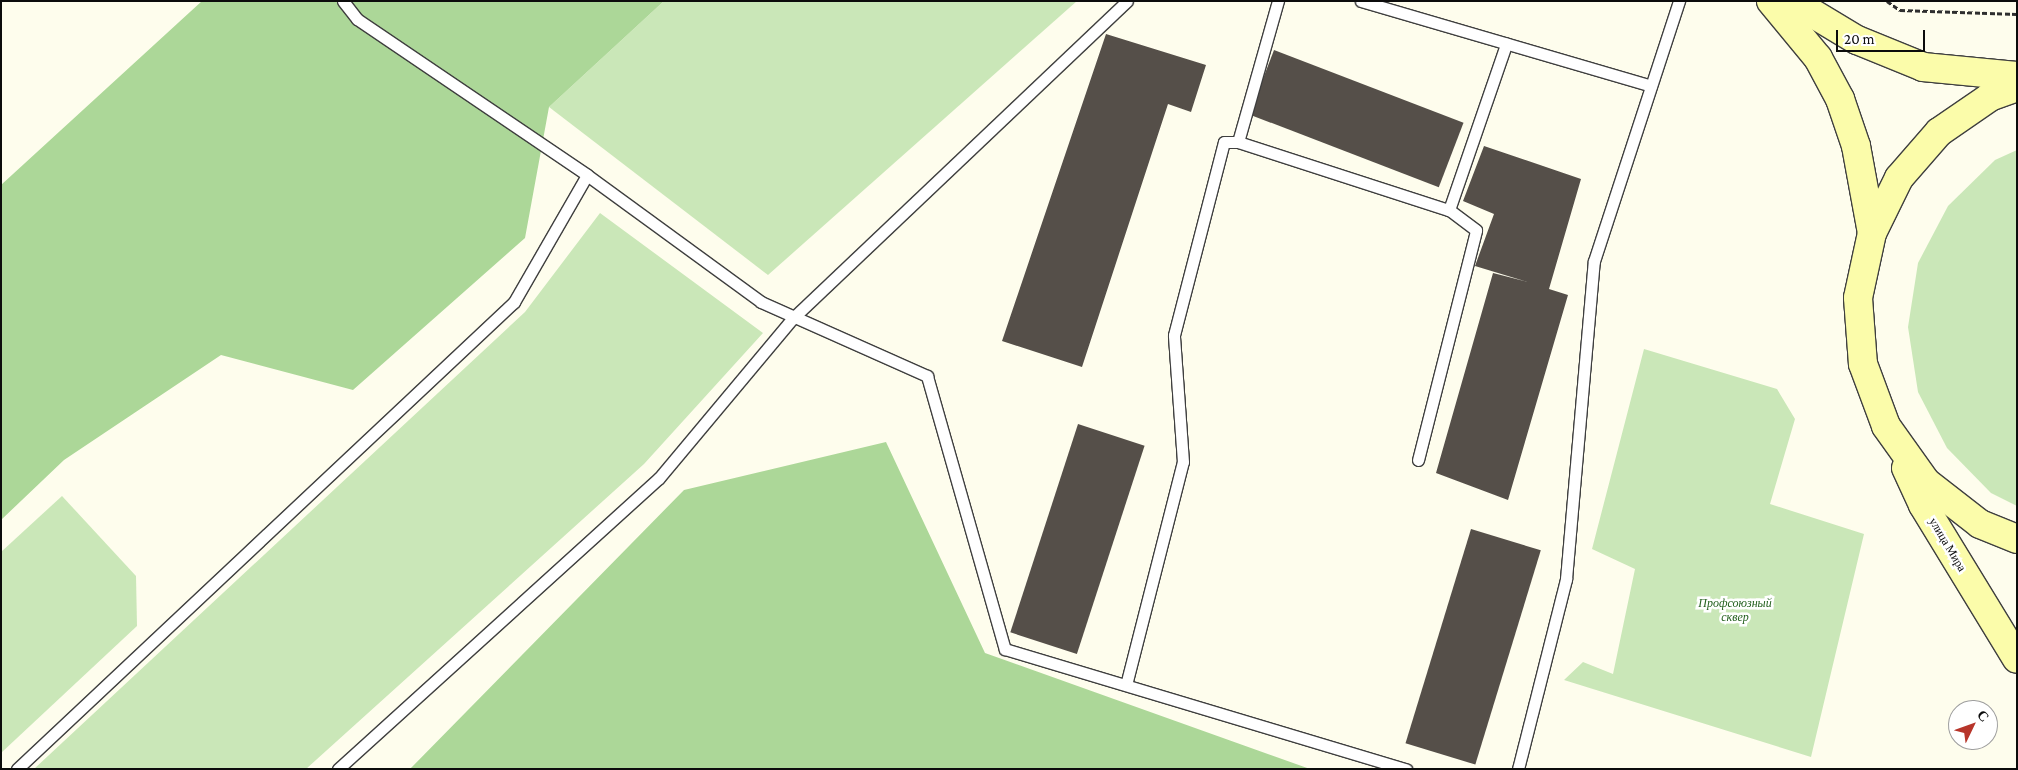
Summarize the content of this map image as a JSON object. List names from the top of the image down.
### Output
{
  "streets": {
    "main road": ["улица Мира"]
  },
  "parks": ["Профсоюзный сквер"],
  "scale_bar": "20 m",
  "north": "top right"
}
